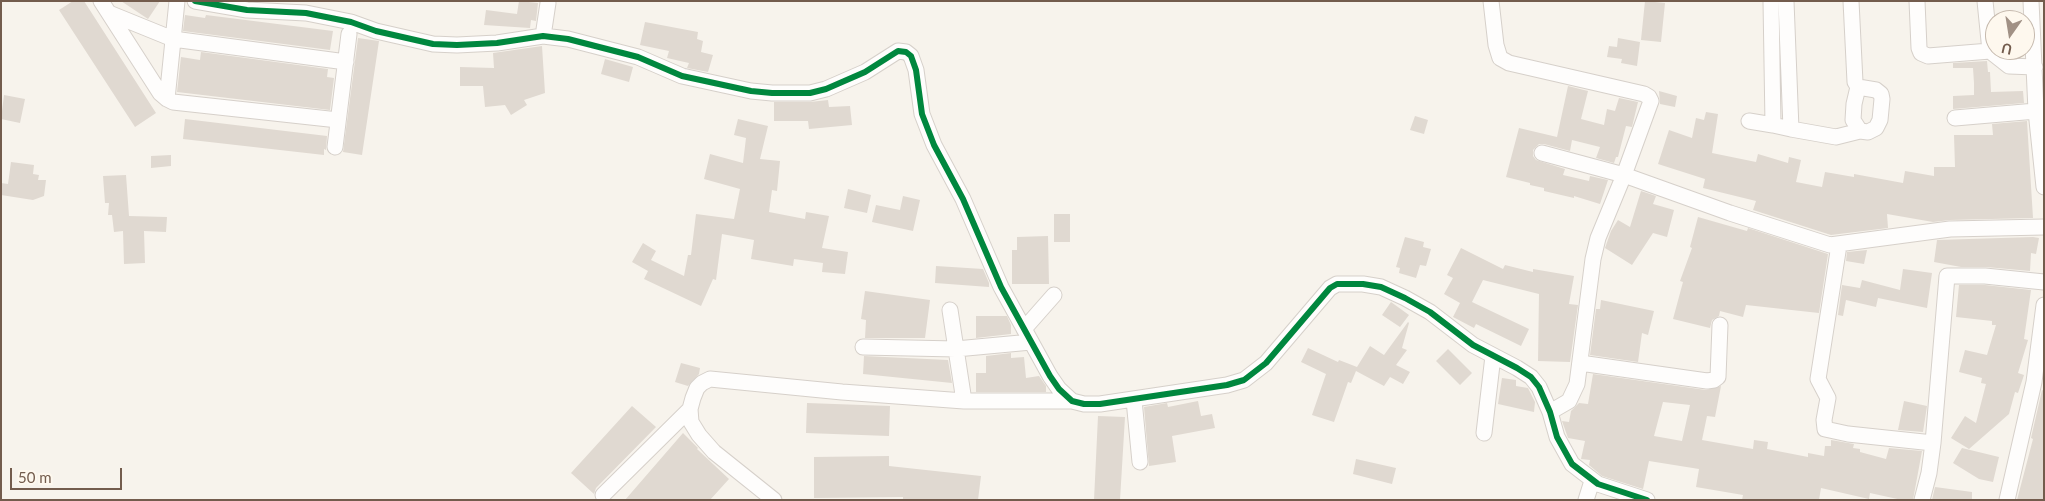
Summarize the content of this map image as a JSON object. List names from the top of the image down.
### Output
{
  "scale_bar": "50 m",
  "north": "bottom"
}
